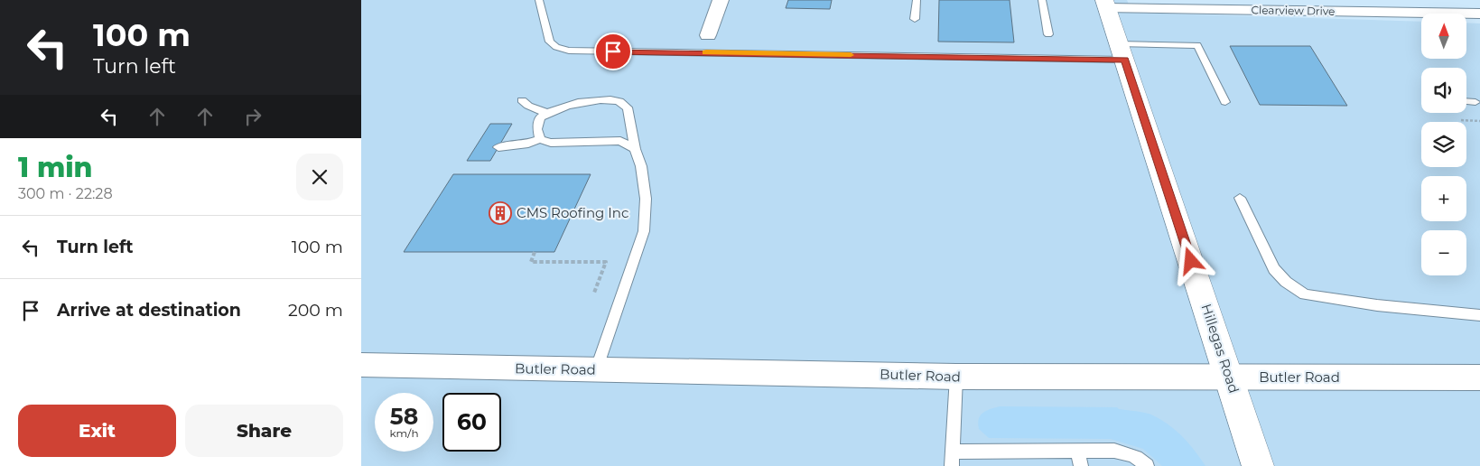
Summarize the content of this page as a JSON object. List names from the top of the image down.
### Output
{
  "streets": {
    "main road": ["Hillegas Road"],
    "street": ["Clearview Drive", "Butler Road"]
  },
  "crossings": [
    ["Clearview Drive", "Hillegas Road"],
    ["Hillegas Road", "Butler Road"]
  ],
  "places": {
    "building": ["CMS Roofing Inc"]
  },
  "north": "top",
  "page": {
    "turn": ["100 m", "Turn left"],
    "map_buttons": ["+", "−"],
    "heading": ["1 min", "300 m · 22:28"],
    "list": [
      {
        "name": "Turn left",
        "value": "100 m"
      },
      {
        "name": "Arrive at destination",
        "value": "200 m"
      }
    ],
    "speed": "58 km/h",
    "limit": "60",
    "buttons": ["Exit", "Share"]
  }
}
